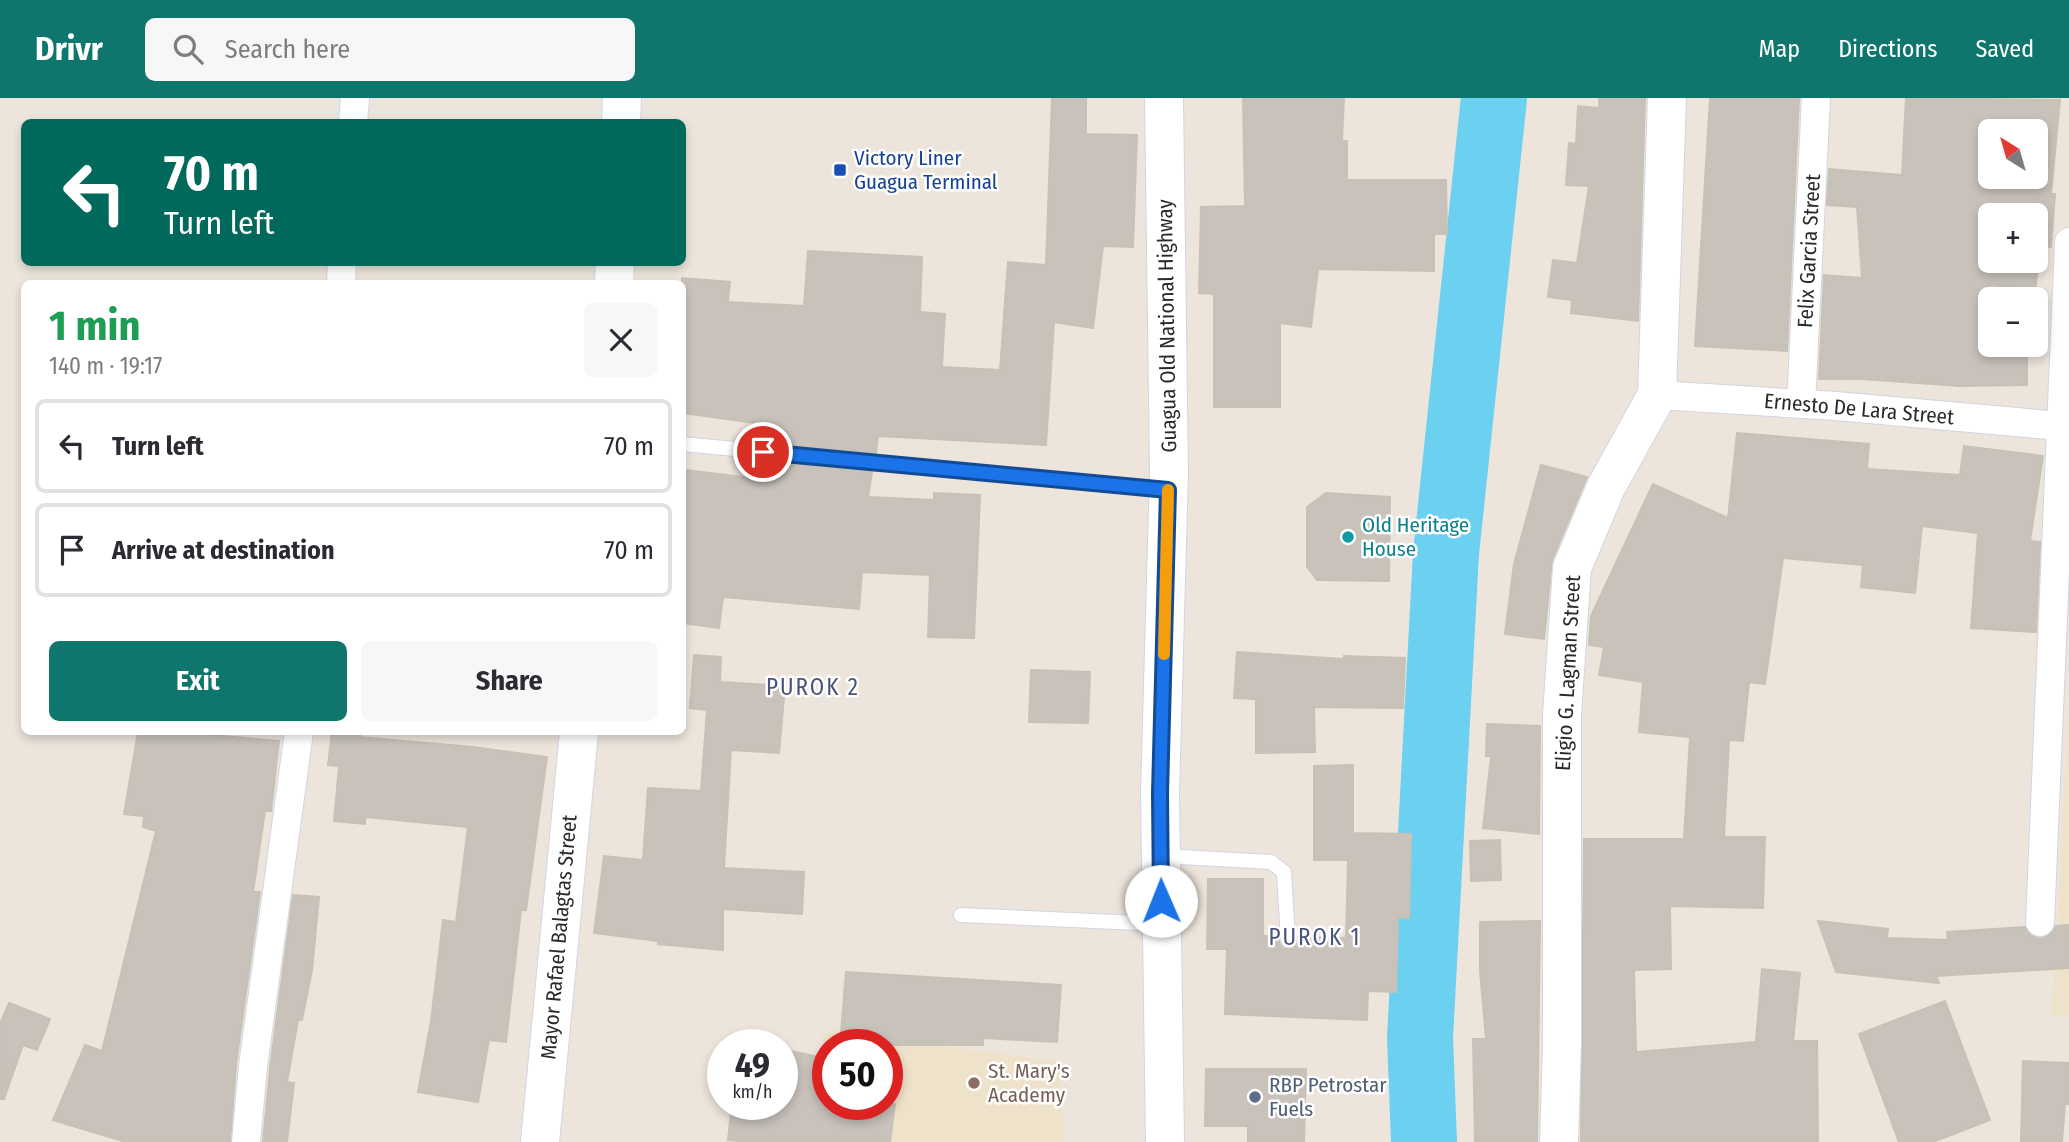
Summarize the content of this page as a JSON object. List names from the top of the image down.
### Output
{
  "streets": {
    "street": [
      "Felix Garcia Street",
      "Guagua Old National Highway",
      "Ernesto De Lara Street",
      "Eligio G. Lagman Street",
      "Mayor Rafael Balagtas Street"
    ]
  },
  "crossings": [
    ["Felix Garcia Street", "Ernesto De Lara Street"],
    ["Ernesto De Lara Street", "Eligio G. Lagman Street"]
  ],
  "districts": ["PUROK 2", "PUROK 1"],
  "places": {
    "transit": ["Victory Liner Guagua Terminal"],
    "other": ["Old Heritage House", "St. Mary's Academy", "RBP Petrostar Fuels"]
  },
  "north": "top left",
  "page": {
    "header": "Drivr",
    "search": "Search here",
    "nav": ["Map", "Directions", "Saved"],
    "map_buttons": ["+", "−"],
    "turn": ["70 m", "Turn left"],
    "heading": ["1 min", "140 m · 19:17"],
    "list": [
      {
        "name": "Turn left",
        "value": "70 m"
      },
      {
        "name": "Arrive at destination",
        "value": "70 m"
      }
    ],
    "buttons": ["Exit", "Share"],
    "speed": "49 km/h",
    "limit": "50"
  }
}
